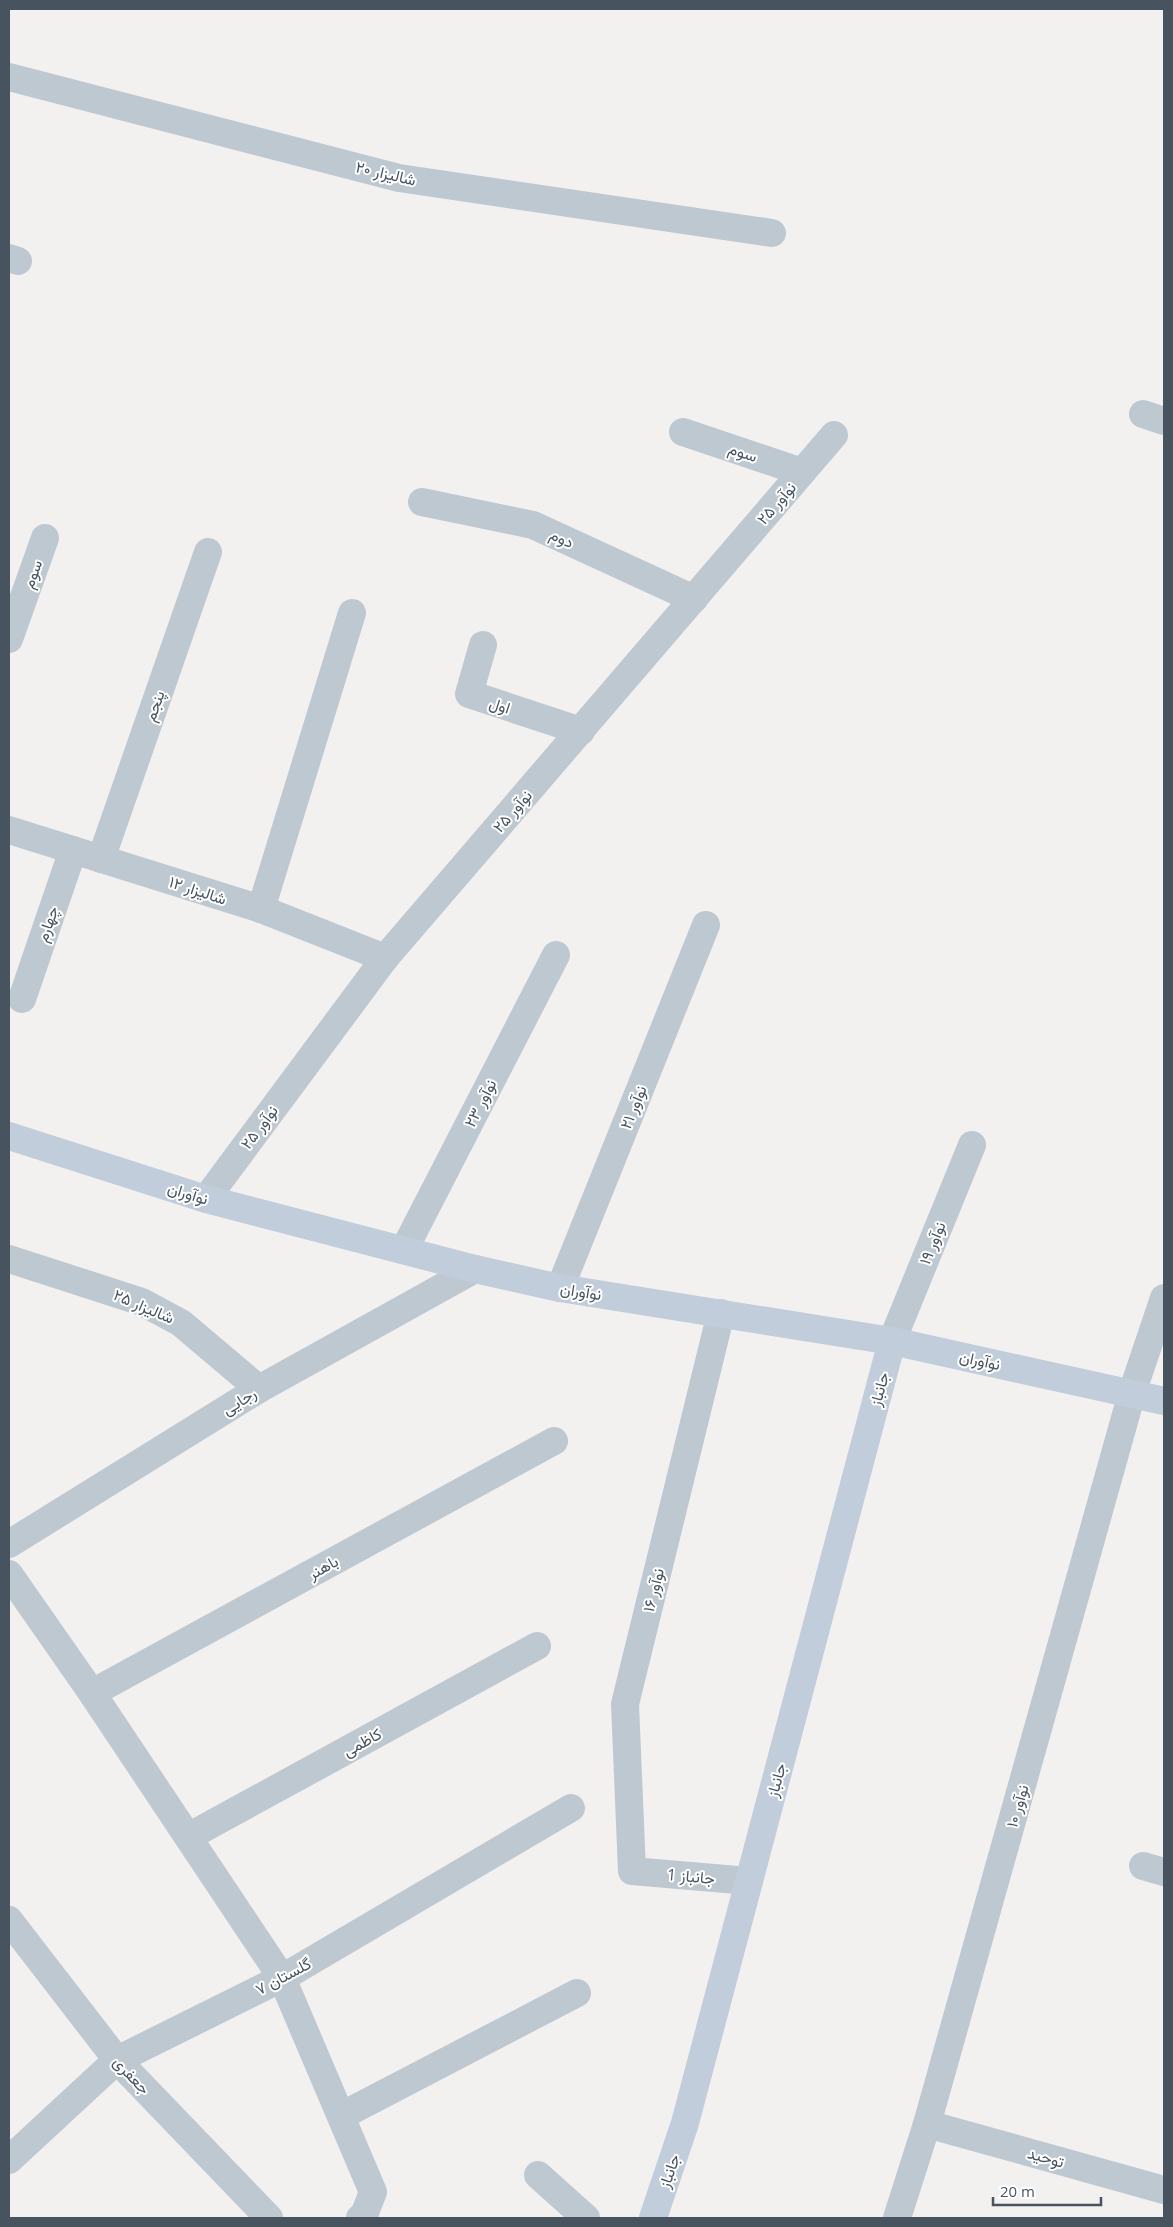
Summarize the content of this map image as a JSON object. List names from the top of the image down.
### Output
{
  "streets": {
    "street": [
      "شالیزار ۲۰",
      "سوم",
      "نوآور ۲۵",
      "دوم",
      "اول",
      "پنجم",
      "شالیزار ۱۲",
      "چهارم",
      "نوآور ۲۳",
      "نوآور ۲۱",
      "نوآوران",
      "نوآور ۱۹",
      "شالیزار ۲۵",
      "جانباز",
      "رجایی",
      "باهنر",
      "نوآور ۱۶",
      "کاظمی",
      "نوآور ۱۰",
      "جانباز 1",
      "گلستان ۷",
      "جعفری",
      "توحید"
    ]
  },
  "crossings": [
    ["سوم", "نوآور ۲۵"],
    ["نوآور ۲۵", "دوم"],
    ["نوآور ۲۵", "اول"],
    ["نوآور ۲۵", "شالیزار ۱۲"],
    ["نوآور ۲۵", "نوآوران"],
    ["پنجم", "شالیزار ۱۲"],
    ["شالیزار ۱۲", "چهارم"],
    ["نوآور ۲۳", "نوآوران"],
    ["نوآور ۲۱", "نوآوران"],
    ["نوآوران", "نوآور ۱۹"],
    ["نوآوران", "جانباز"],
    ["نوآوران", "رجایی"],
    ["نوآوران", "نوآور ۱۶"],
    ["نوآوران", "نوآور ۱۰"],
    ["نوآور ۱۹", "جانباز"],
    ["شالیزار ۲۵", "رجایی"],
    ["جانباز", "جانباز 1"],
    ["نوآور ۱۶", "جانباز 1"],
    ["نوآور ۱۰", "توحید"],
    ["گلستان ۷", "جعفری"]
  ],
  "scale_bar": "20 m"
}
